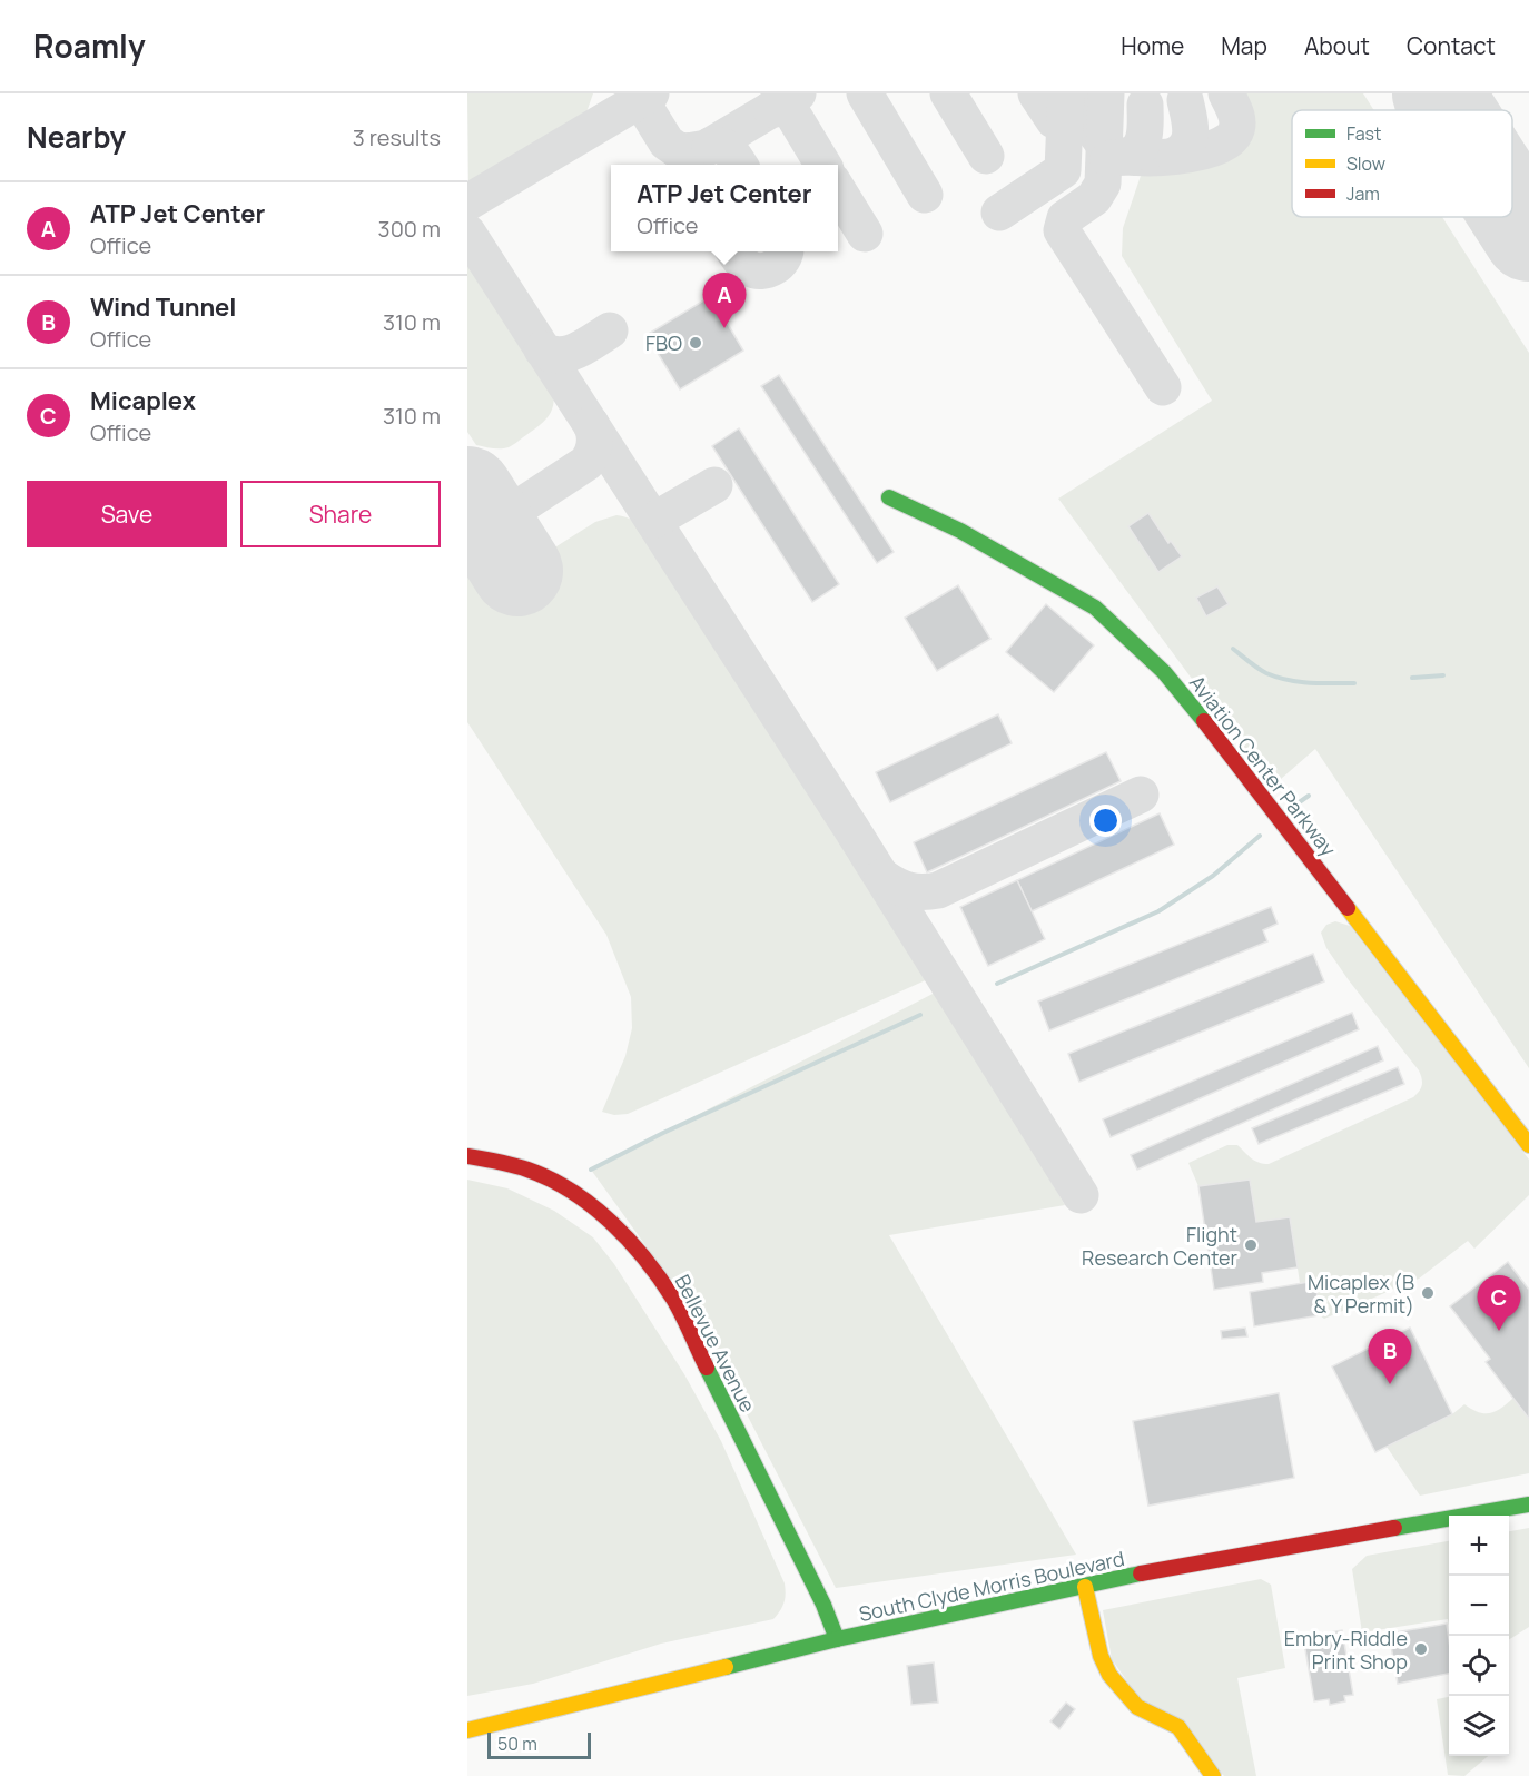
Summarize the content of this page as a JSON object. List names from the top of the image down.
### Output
{
  "streets": {
    "street": ["Aviation Center Parkway", "Bellevue Avenue", "South Clyde Morris Boulevard"]
  },
  "crossings": [
    ["Bellevue Avenue", "South Clyde Morris Boulevard"]
  ],
  "places": [
    "FBO",
    "Flight Research Center",
    "Micaplex (B & Y Permit)",
    "Embry-Riddle Print Shop"
  ],
  "legend": ["Fast", "Slow", "Jam"],
  "scale_bar": "50 m",
  "page": {
    "header": "Roamly",
    "nav": [
      "Home",
      "Map",
      "About",
      "Contact"
    ],
    "heading": ["Nearby", "3 results"],
    "popup": ["ATP Jet Center", "Office"],
    "list": [
      {
        "mark": "A",
        "name": "ATP Jet Center",
        "note": "Office",
        "value": "300 m"
      },
      {
        "mark": "B",
        "name": "Wind Tunnel",
        "note": "Office",
        "value": "310 m"
      },
      {
        "mark": "C",
        "name": "Micaplex",
        "note": "Office",
        "value": "310 m"
      }
    ],
    "pins": ["A", "C", "B"],
    "buttons": ["Save", "Share"],
    "map_buttons": ["+", "−"],
    "scale": "50 m"
  }
}
